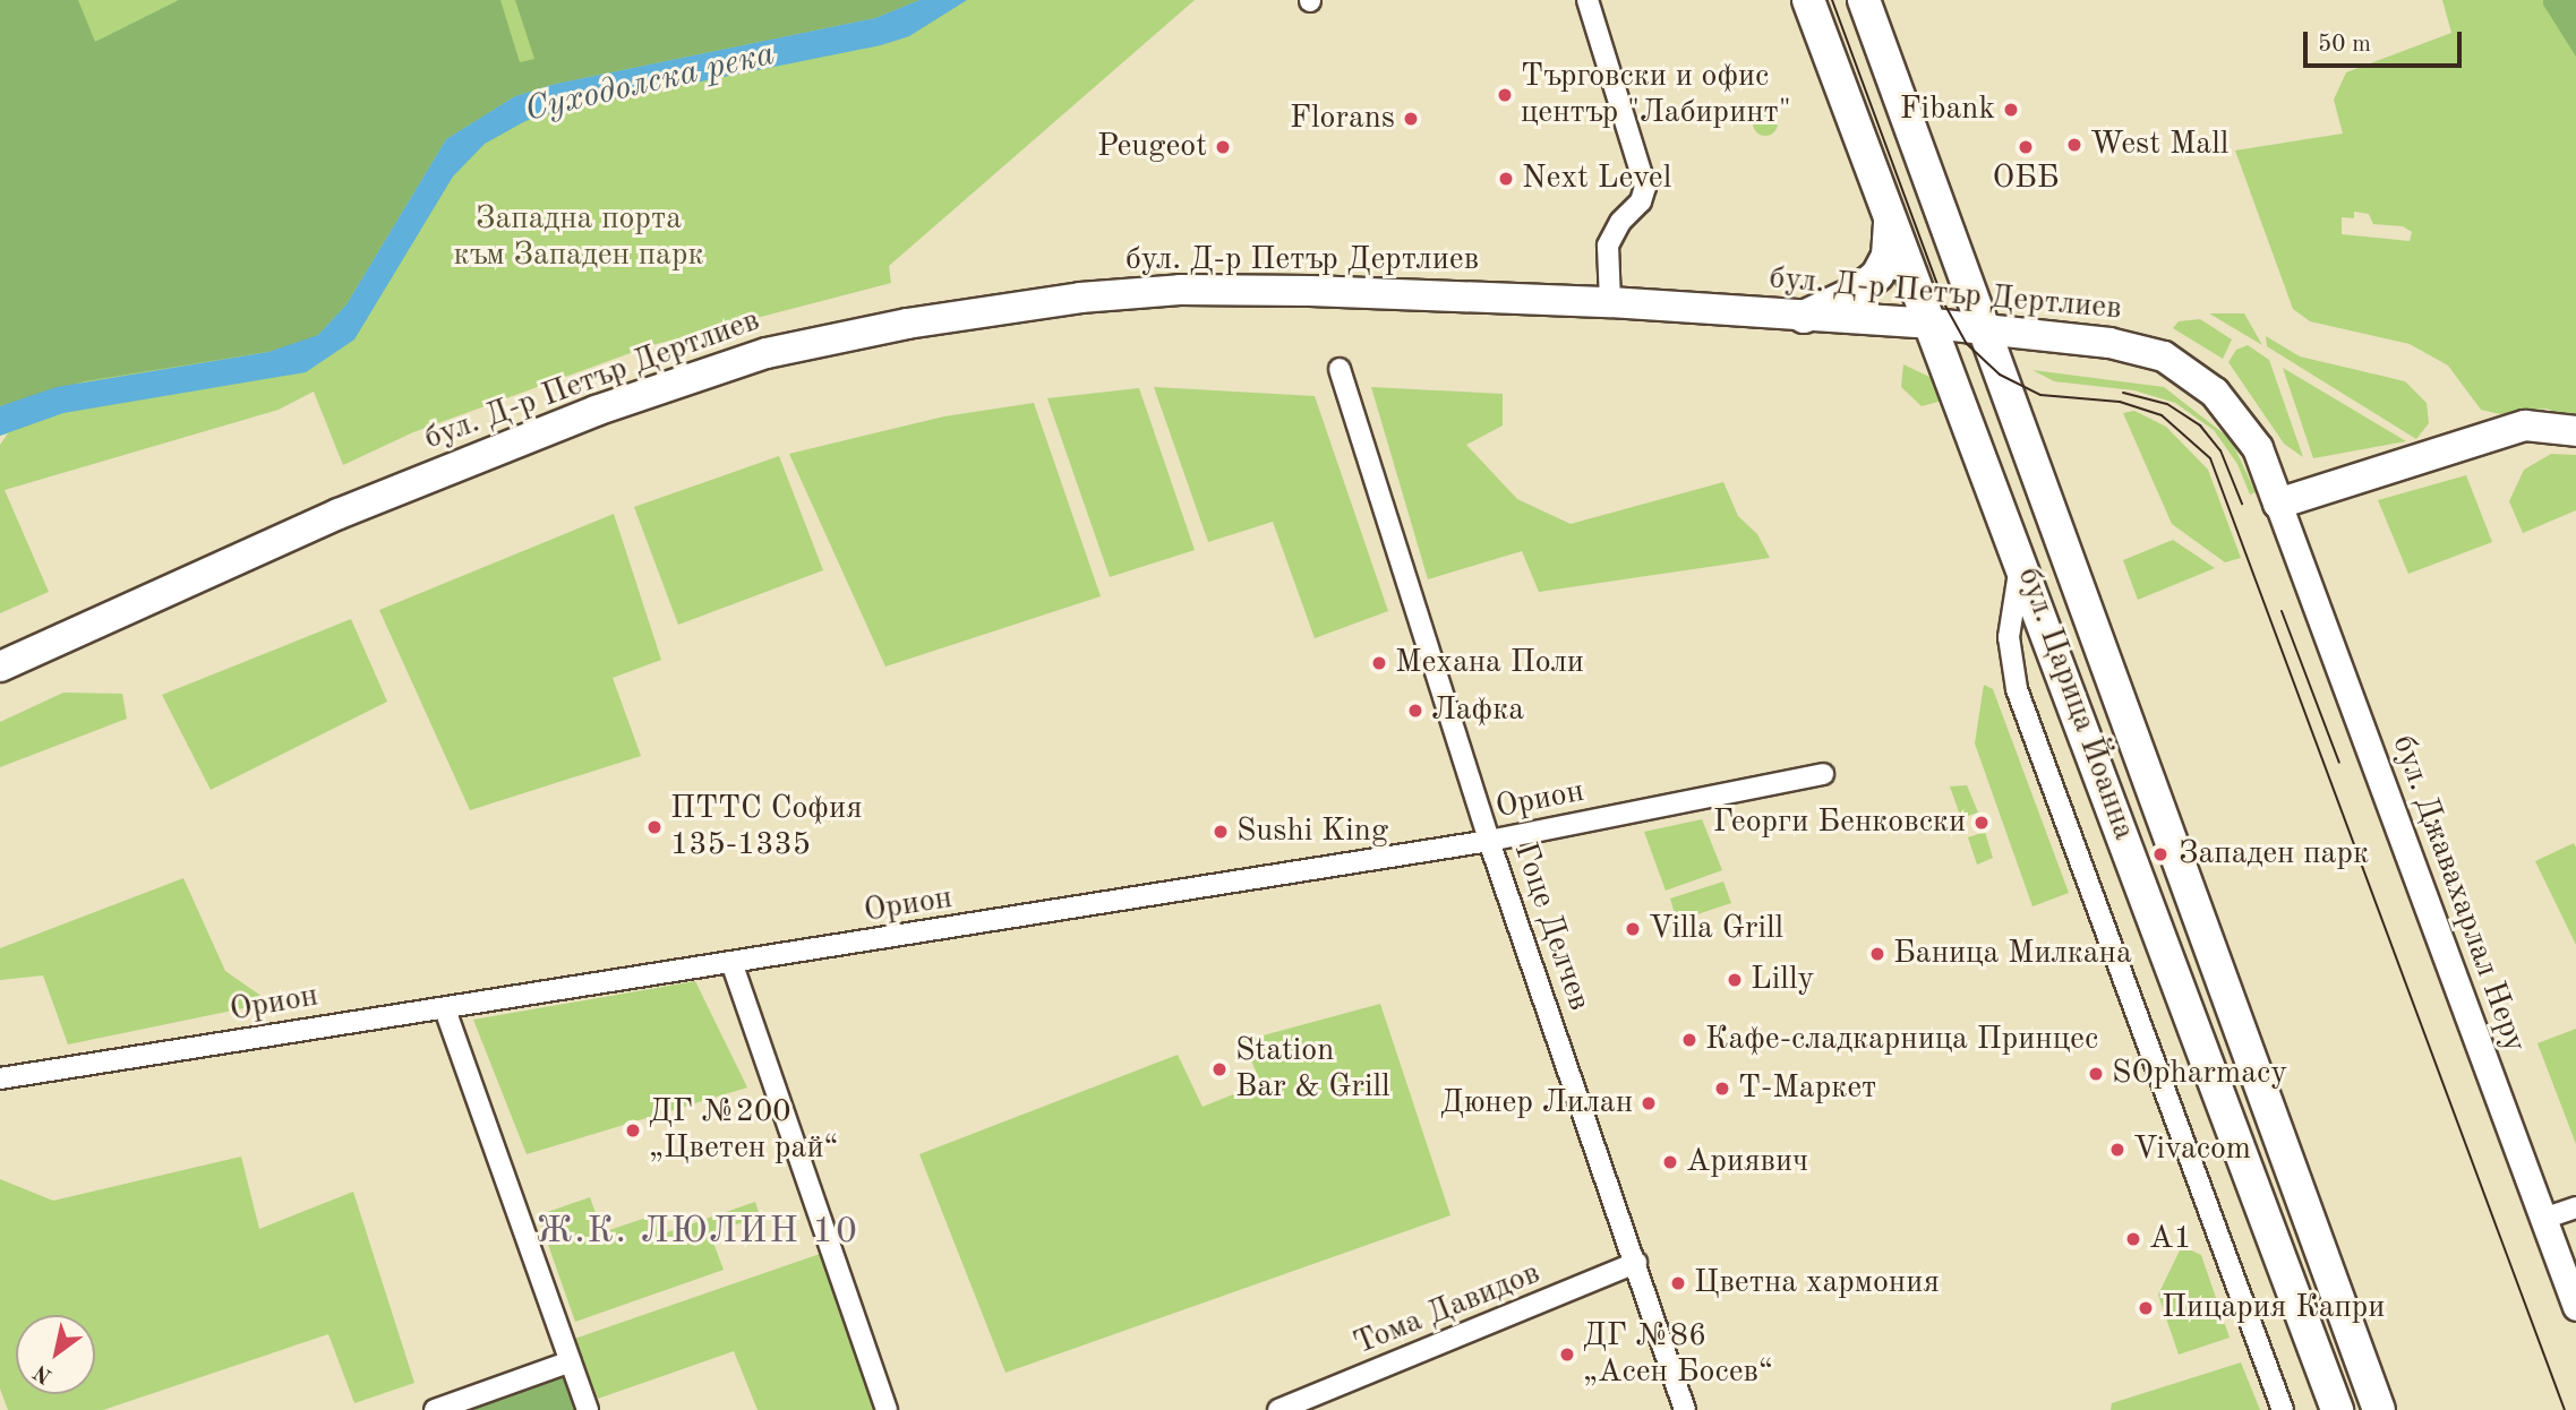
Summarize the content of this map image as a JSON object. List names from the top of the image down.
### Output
{
  "streets": {
    "main road": ["бул. Д-р Петър Дертлиев", "бул. Царица Йоанна"],
    "street": [
      "Орион",
      "бул. Джавахарлал Неру",
      "Гоце Делчев",
      "Тома Давидов"
    ]
  },
  "crossings": [
    ["бул. Д-р Петър Дертлиев", "бул. Царица Йоанна"],
    ["бул. Д-р Петър Дертлиев", "бул. Джавахарлал Неру"],
    ["Орион", "Гоце Делчев"],
    ["Гоце Делчев", "Тома Давидов"]
  ],
  "districts": ["Ж.К. ЛЮЛИН 10"],
  "water": ["Суходолска река"],
  "parks": ["Западна порта към Западен парк"],
  "places": [
    "Търговски и офис център \"Лабиринт\"",
    "Fibank",
    "Florans",
    "West Mall",
    "Peugeot",
    "ОББ",
    "Next Level",
    "Механа Поли",
    "Лафка",
    "Георги Бенковски",
    "ПТТС София 135-1335",
    "Sushi King",
    "Западен парк",
    "Villa Grill",
    "Баница Милкана",
    "Lilly",
    "Кафе-сладкарница Принцес",
    "Station Bar & Grill",
    "SOpharmacy",
    "Т-Маркет",
    "Дюнер Лилан",
    "ДГ №200 „Цветен рай“",
    "Vivacom",
    "Ариявич",
    "A1",
    "Цветна хармония",
    "Пицария Капри",
    "ДГ №86 „Асен Босев“"
  ],
  "scale_bar": "50 m",
  "north": "bottom left"
}
